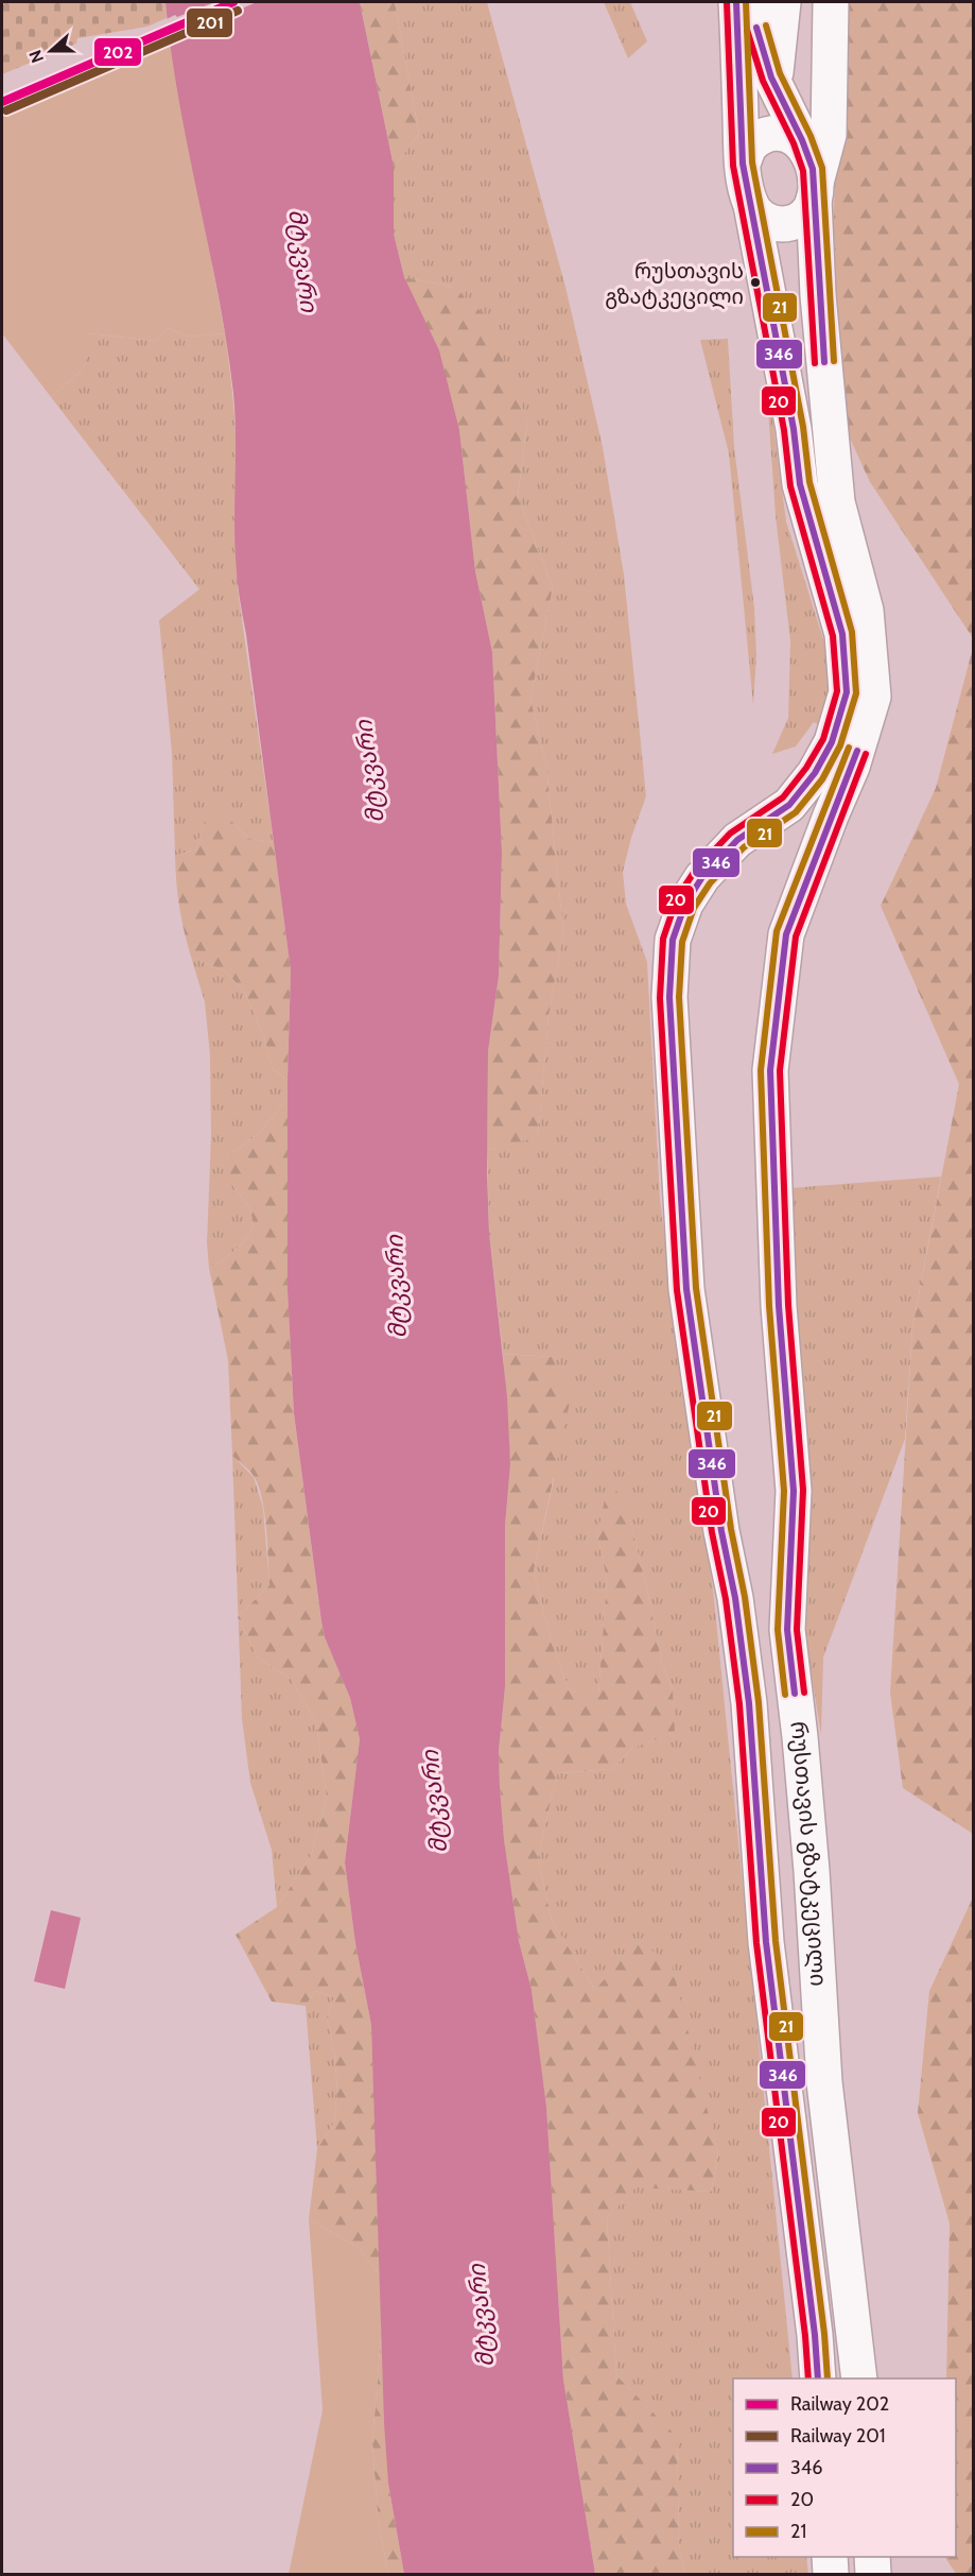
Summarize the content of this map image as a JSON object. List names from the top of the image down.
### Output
{
  "streets": {
    "highway": ["რუსთავის გზატკეცილი"]
  },
  "water": ["მტკვარი"],
  "places": ["რუსთავის გზატკეცილი"],
  "lines": [
    "rail line 202",
    "transit line 346",
    "transit line 20",
    "transit line 21",
    "rail line 201"
  ],
  "legend": [
    "Railway 202",
    "Railway 201",
    "346",
    "20",
    "21"
  ],
  "north": "left"
}
